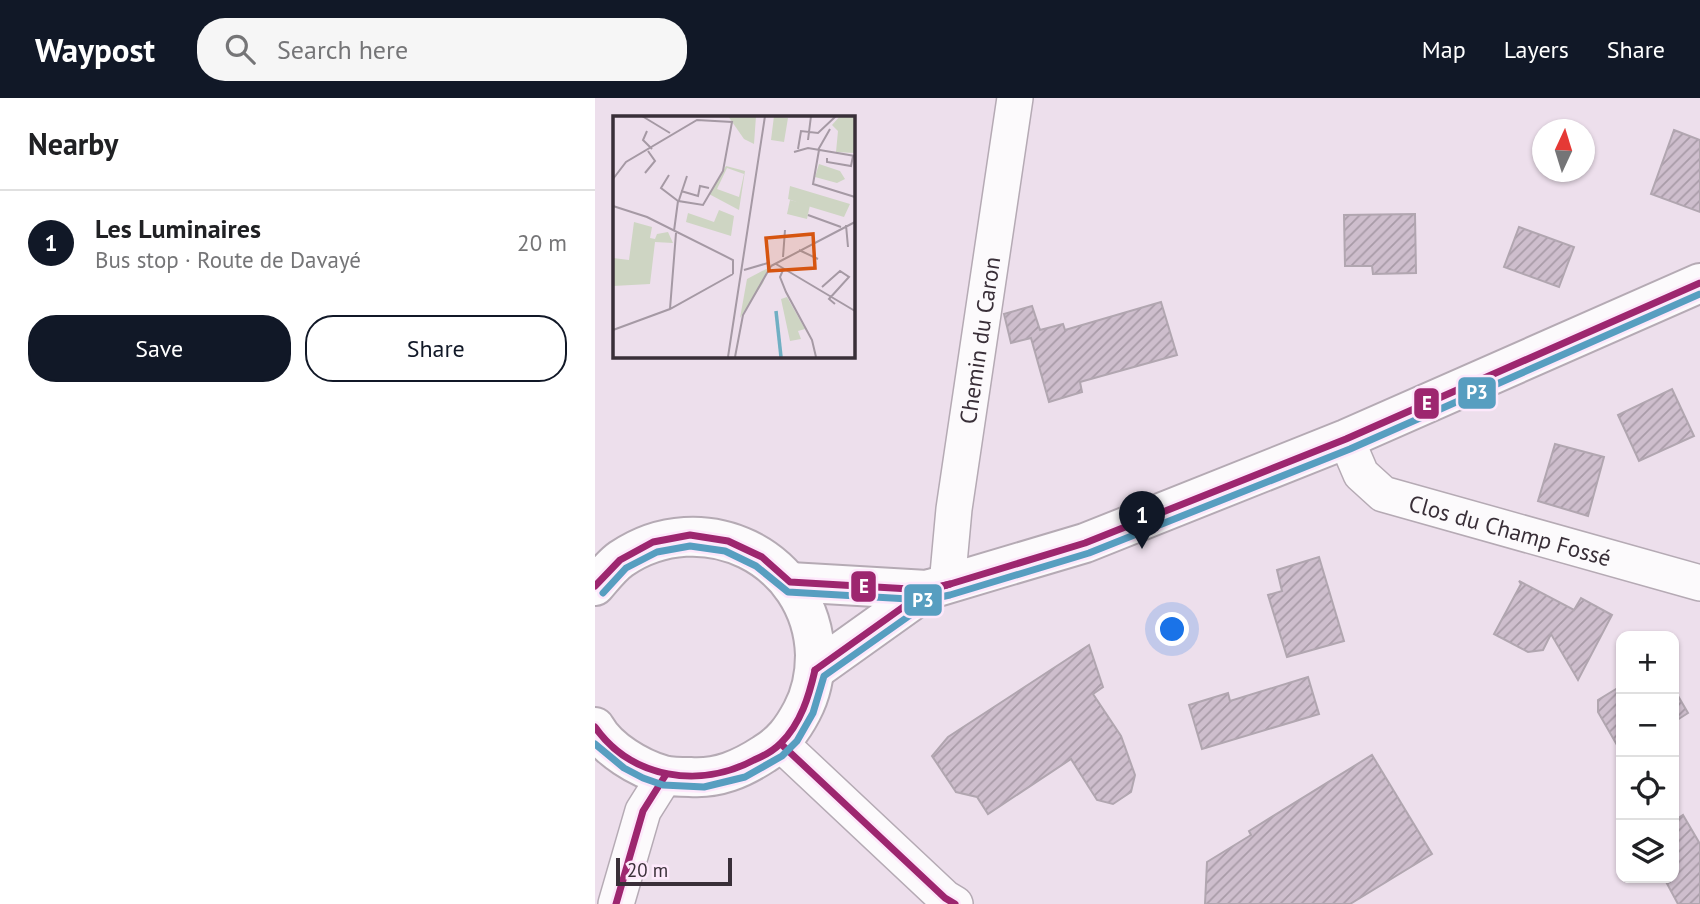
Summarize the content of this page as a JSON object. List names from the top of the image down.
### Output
{
  "streets": {
    "street": ["Chemin du Caron", "Clos du Champ Fossé"]
  },
  "lines": ["transit line E", "transit line P3"],
  "scale_bar": "20 m",
  "north": "top",
  "page": {
    "header": "Waypost",
    "search": "Search here",
    "nav": ["Map", "Layers", "Share"],
    "heading": "Nearby",
    "list": [
      {
        "mark": "1",
        "name": "Les Luminaires",
        "note": "Bus stop · Route de Davayé",
        "value": "20 m"
      }
    ],
    "buttons": ["Save", "Share"],
    "pins": "1",
    "map_buttons": ["+", "−"],
    "scale": "20 m"
  }
}
